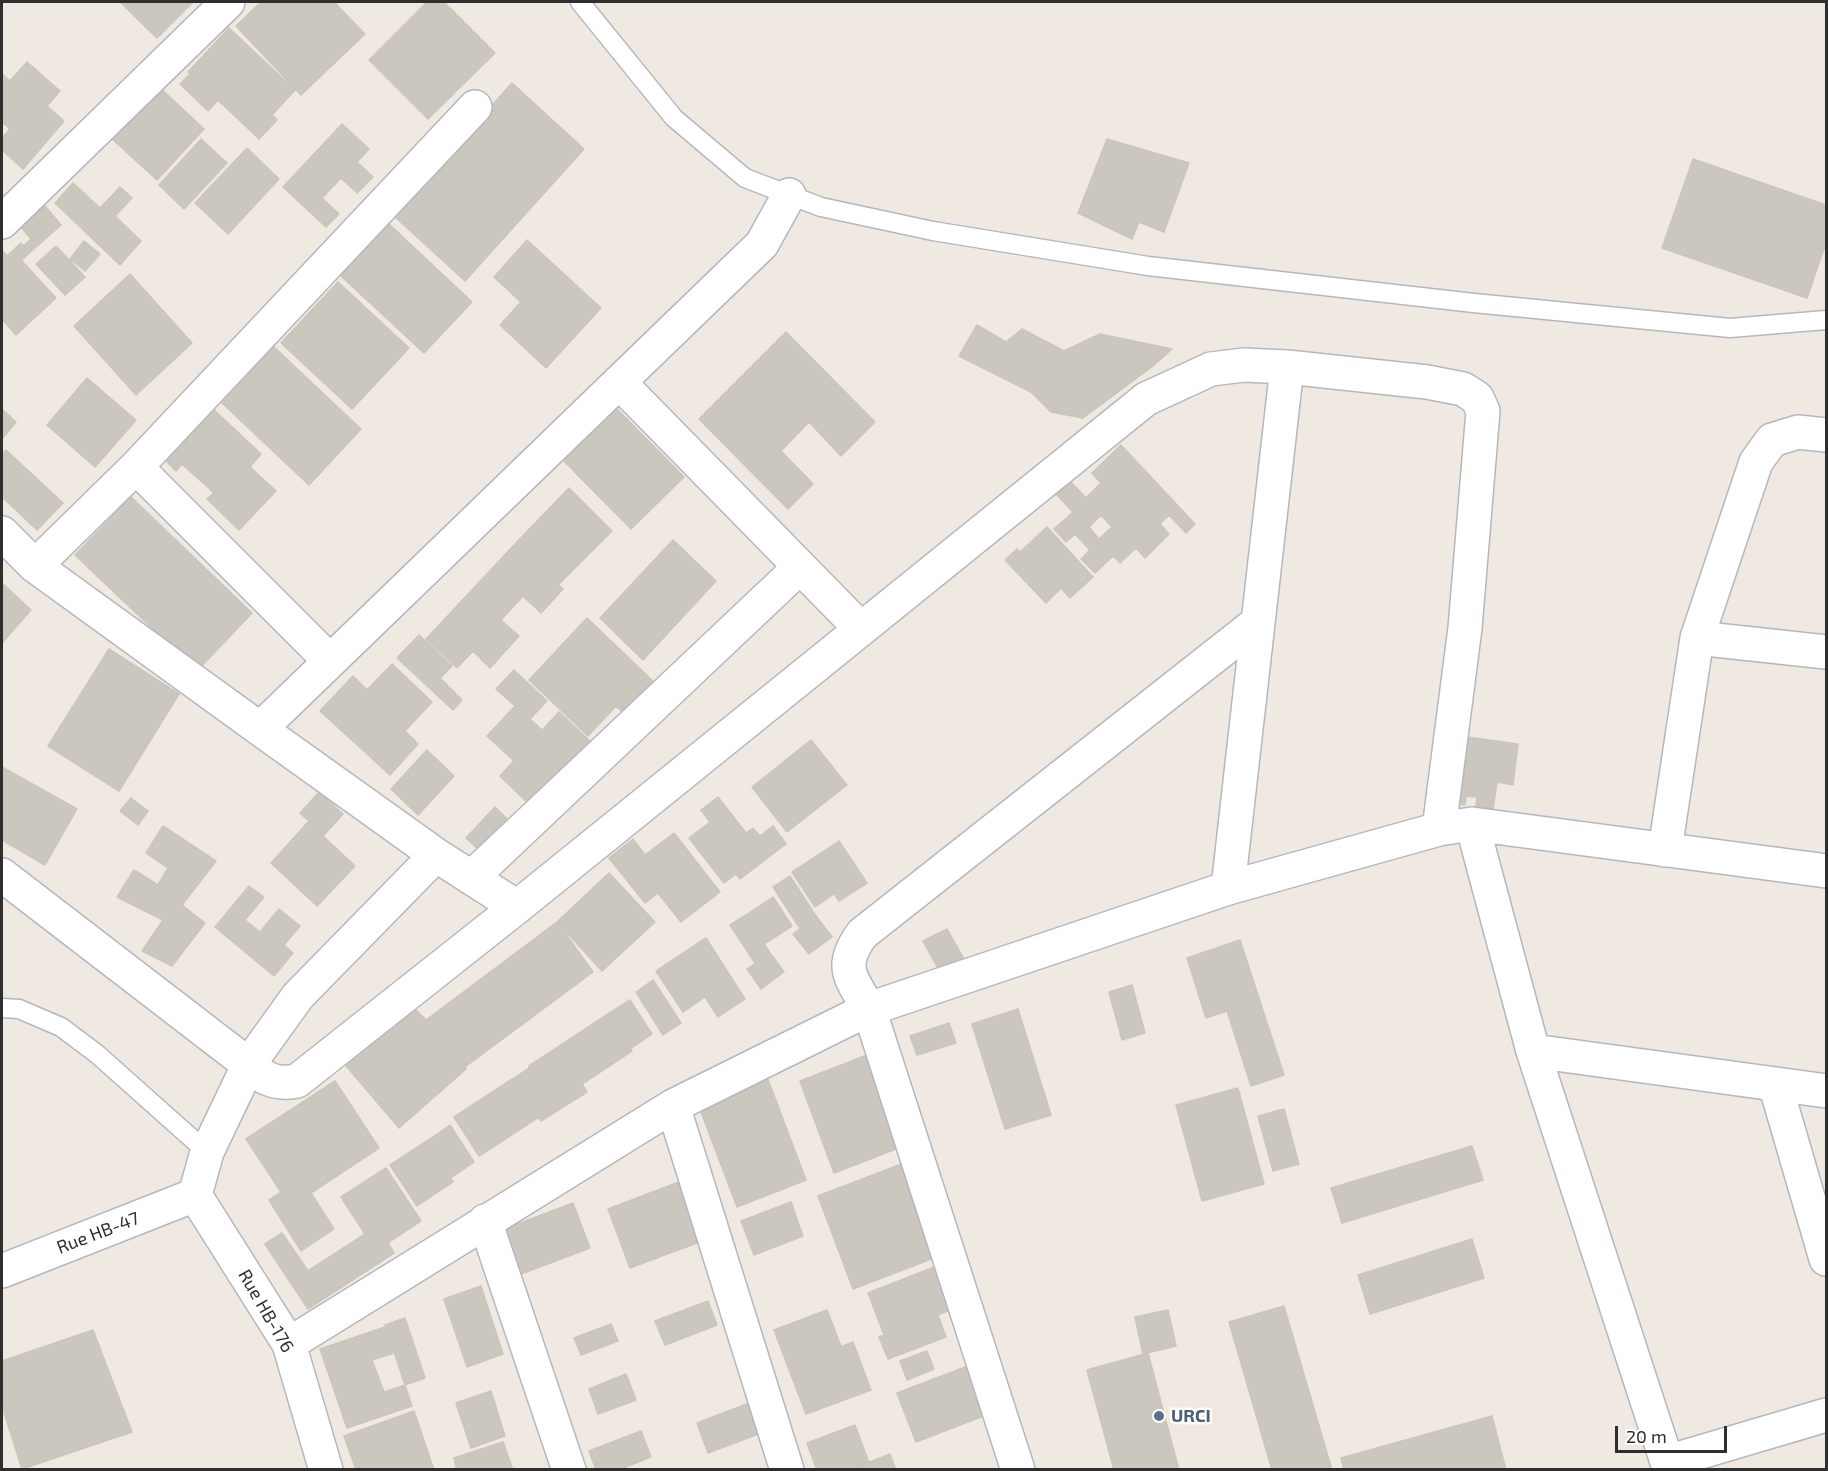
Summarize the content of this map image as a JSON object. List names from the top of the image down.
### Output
{
  "streets": {
    "street": ["Rue HB-47", "Rue HB-176"]
  },
  "crossings": [
    ["Rue HB-47", "Rue HB-176"]
  ],
  "places": ["URCI"],
  "scale_bar": "20 m"
}
